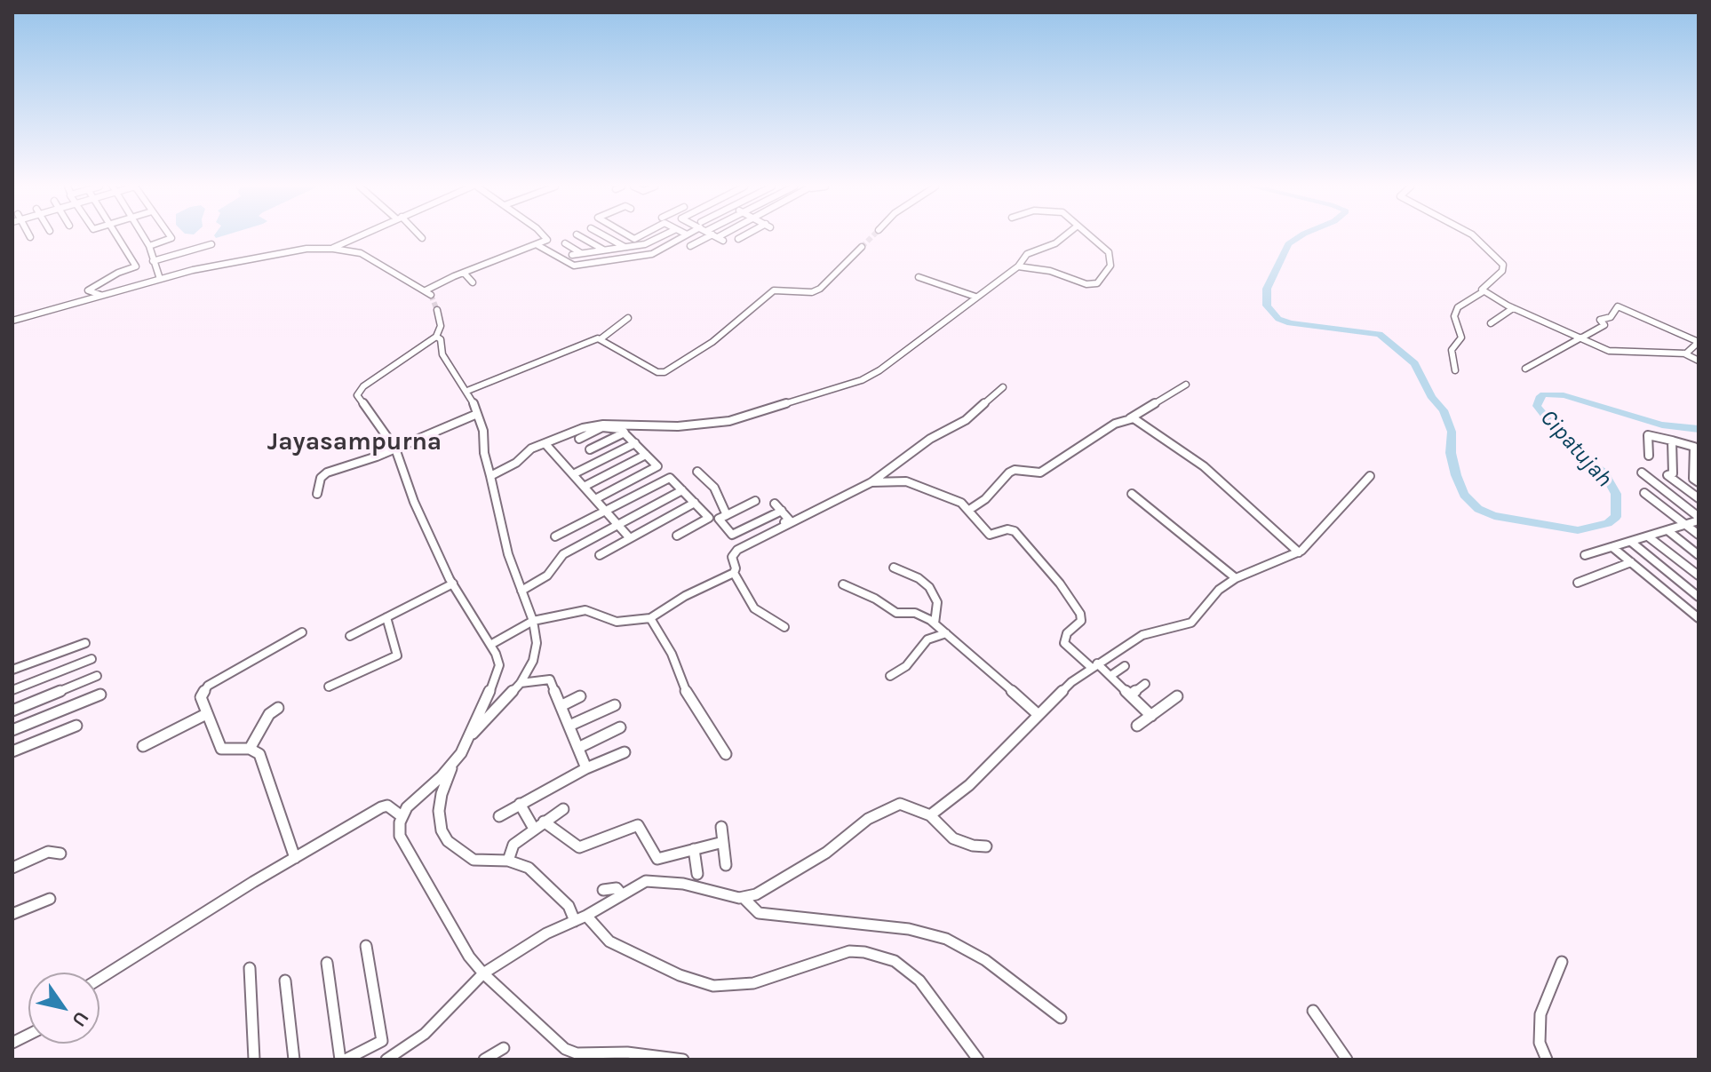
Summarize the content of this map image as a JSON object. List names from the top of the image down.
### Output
{
  "districts": ["Jayasampurna"],
  "water": ["Cipatujah"],
  "north": "bottom right"
}
